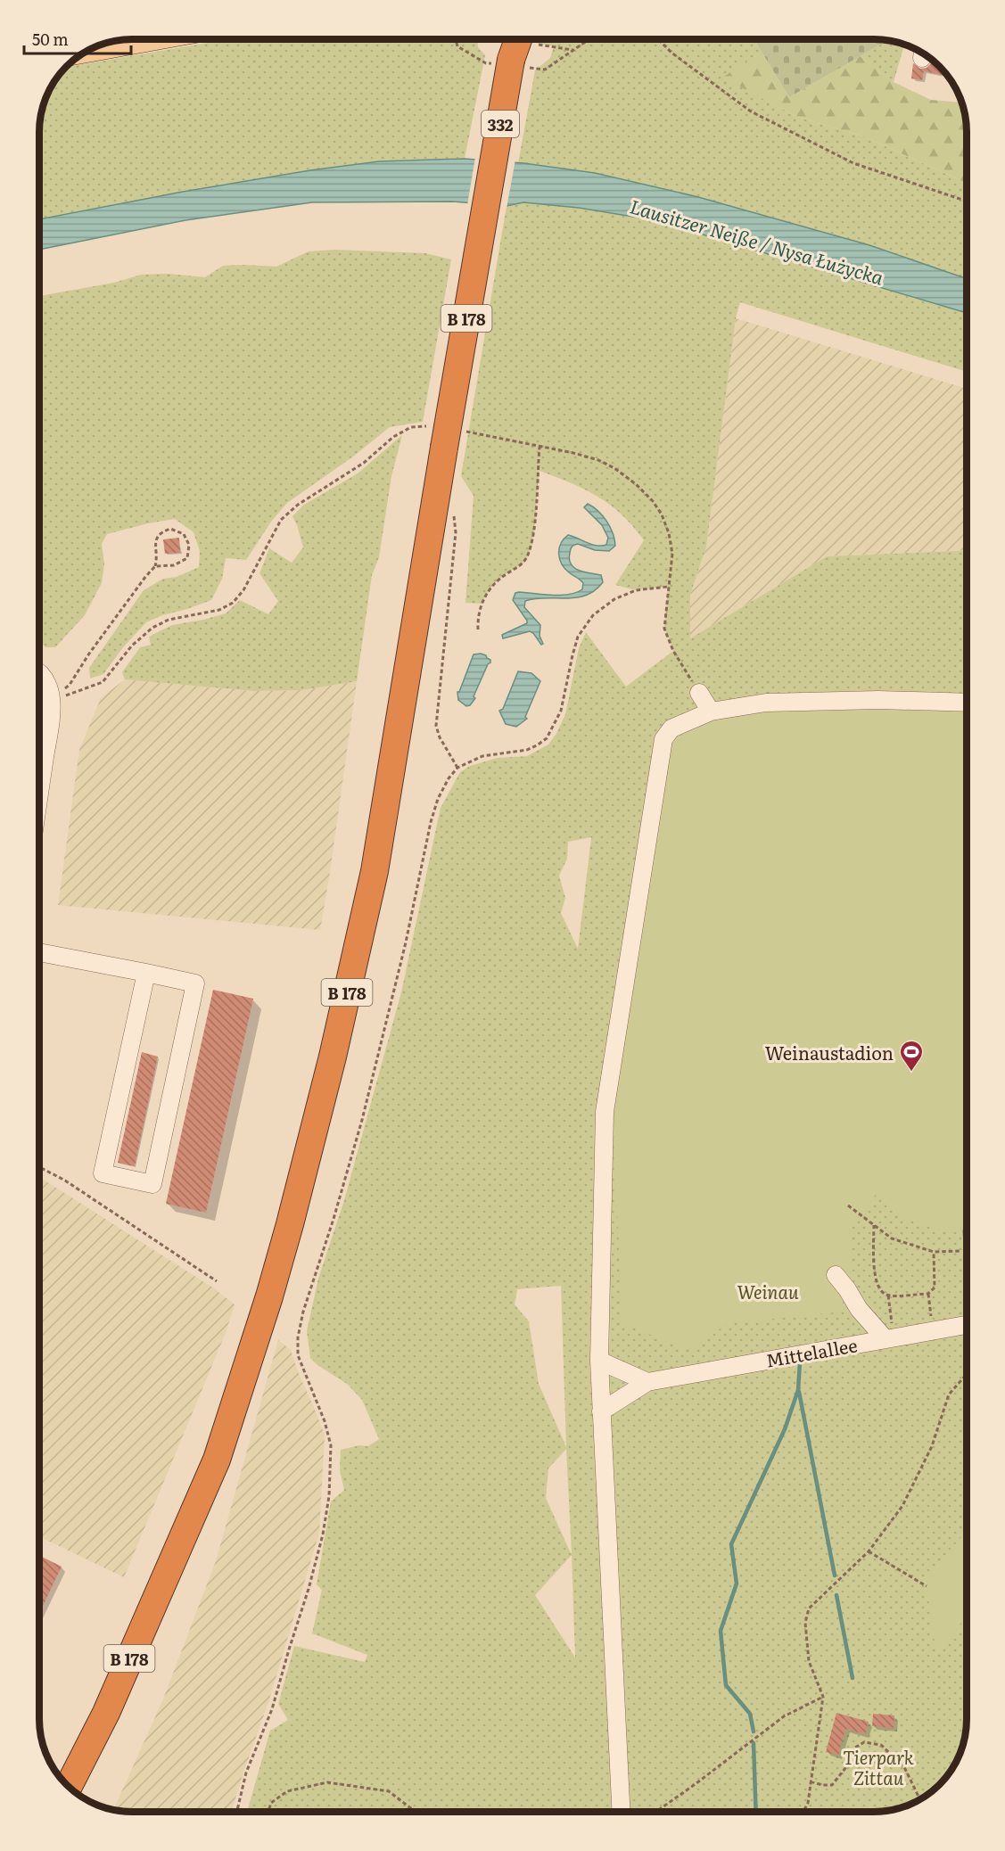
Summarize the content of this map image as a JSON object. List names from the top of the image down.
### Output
{
  "streets": {
    "highway": ["332", "B 178"],
    "street": ["Mittelallee"]
  },
  "crossings": [
    ["332", "B 178"]
  ],
  "water": ["Lausitzer Neiße / Nysa Łużycka"],
  "parks": ["Weinau", "Tierpark Zittau"],
  "places": {
    "sports": ["Weinaustadion"]
  },
  "scale_bar": "50 m"
}
